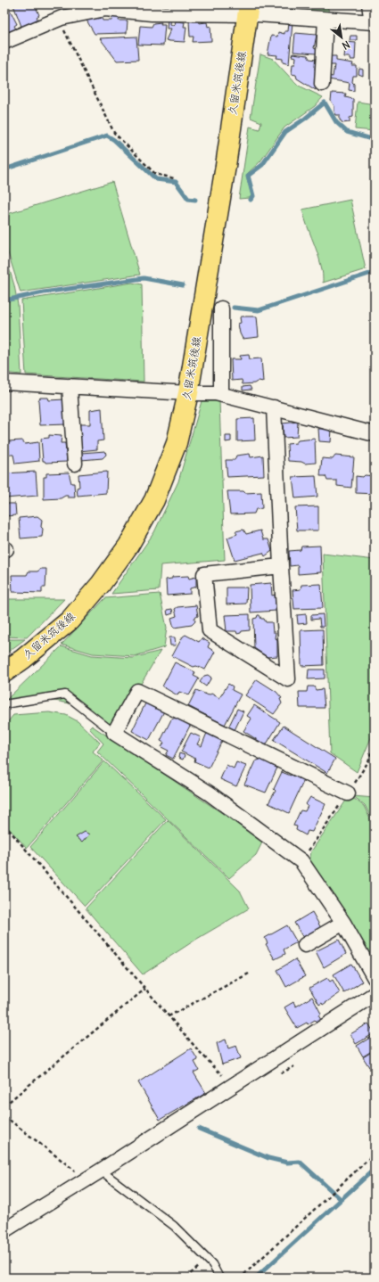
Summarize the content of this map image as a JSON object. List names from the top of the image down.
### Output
{
  "streets": {
    "main road": ["久留米筑後線"]
  },
  "north": "bottom right"
}
